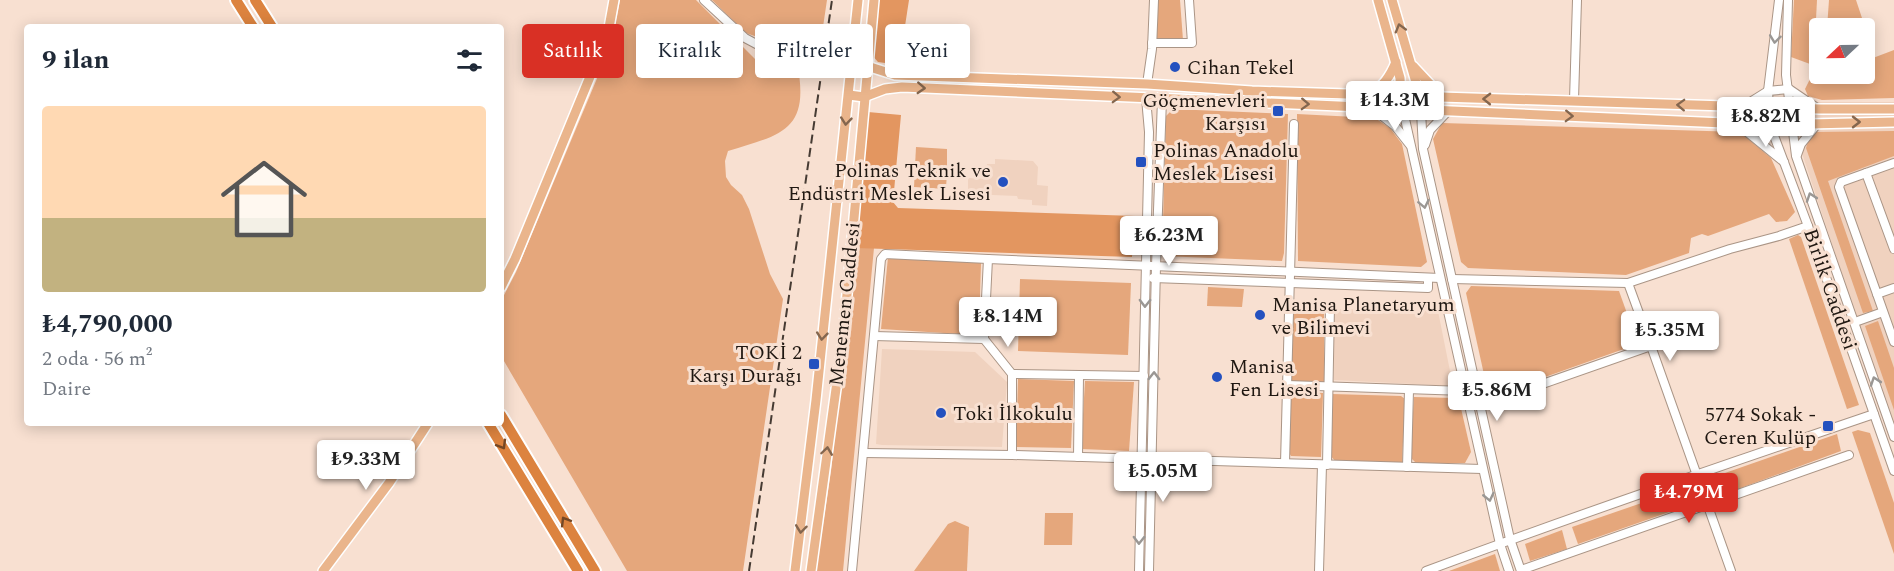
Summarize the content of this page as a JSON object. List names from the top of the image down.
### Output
{
  "streets": {
    "main road": ["Menemen Caddesi"],
    "street": ["Birlik Caddesi"]
  },
  "places": {
    "other": [
      "Cihan Tekel",
      "Polinas Teknik ve Endüstri Meslek Lisesi",
      "Manisa Planetaryum ve Bilimevi",
      "Manisa Fen Lisesi",
      "Toki İlkokulu"
    ],
    "transit": [
      "Göçmenevleri Karşısı",
      "Polinas Anadolu Meslek Lisesi",
      "TOKİ 2 Karşı Durağı",
      "5774 Sokak - Ceren Kulüp"
    ]
  },
  "north": "left",
  "page": {
    "chip": [
      "Satılık",
      "Kiralık",
      "Filtreler",
      "Yeni"
    ],
    "heading": "9 ilan",
    "price": [
      "₺14.3M",
      "₺8.82M",
      "₺6.23M",
      "₺8.14M",
      "₺5.35M",
      "₺5.86M",
      "₺9.33M",
      "₺5.05M",
      "₺4.79M"
    ],
    "list": [
      {
        "name": "₺4,790,000",
        "note": "2 oda · 56 m² · Daire"
      }
    ]
  }
}
